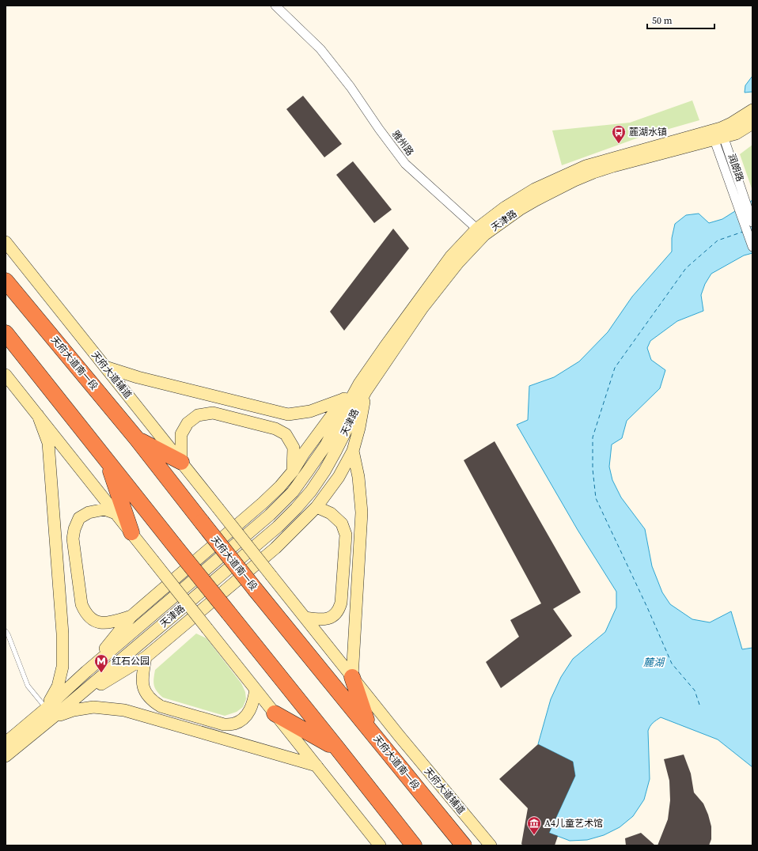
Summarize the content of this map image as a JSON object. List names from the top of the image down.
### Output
{
  "streets": {
    "highway": ["天府大道南一段"],
    "street": [
      "雅州路",
      "润朗路",
      "天津路",
      "天府大道辅道"
    ]
  },
  "crossings": [
    ["雅州路", "天津路"],
    ["润朗路", "天津路"]
  ],
  "water": ["麓湖"],
  "places": {
    "bus stop": ["麓湖水镇"],
    "metro station": ["红石公园"],
    "museum": ["A4儿童艺术馆"]
  },
  "scale_bar": "50 m"
}
